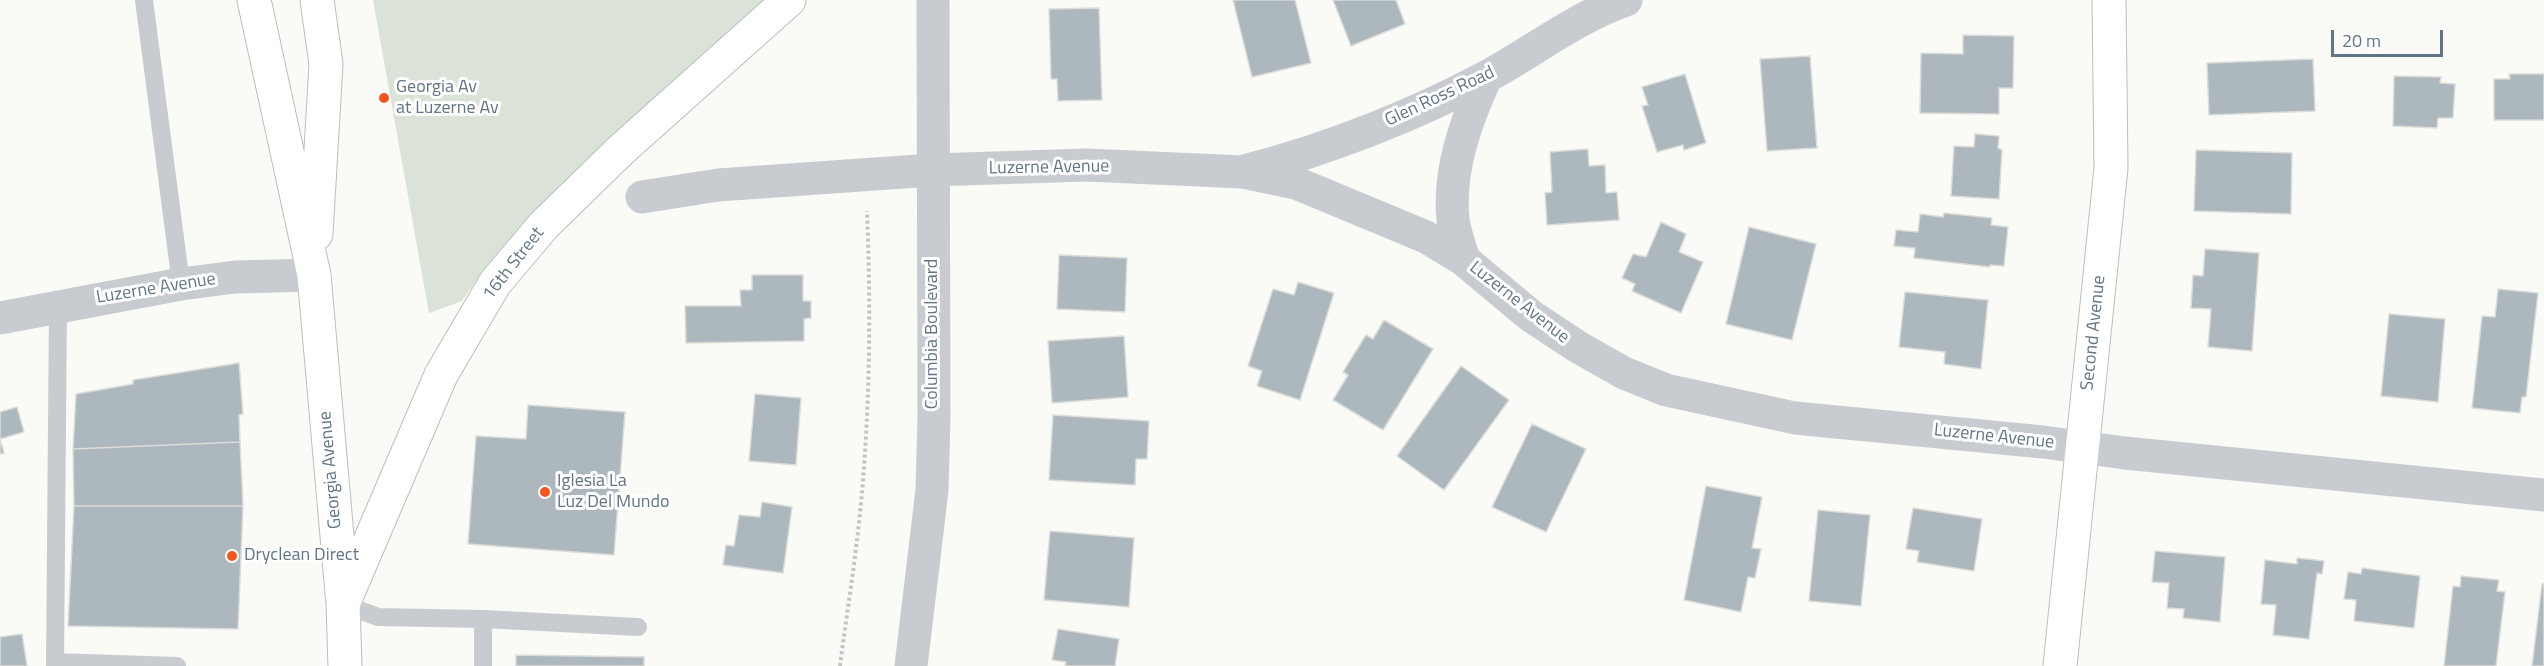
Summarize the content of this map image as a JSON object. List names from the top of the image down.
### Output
{
  "streets": {
    "main road": ["16th Street", "Second Avenue", "Georgia Avenue"],
    "street": ["Glen Ross Road", "Luzerne Avenue", "Columbia Boulevard"]
  },
  "crossings": [
    ["Glen Ross Road", "Luzerne Avenue"],
    ["Luzerne Avenue", "Second Avenue"],
    ["Luzerne Avenue", "Columbia Boulevard"],
    ["Luzerne Avenue", "Georgia Avenue"],
    ["16th Street", "Georgia Avenue"]
  ],
  "places": ["Georgia Av at Luzerne Av", "Iglesia La Luz Del Mundo", "Dryclean Direct"],
  "scale_bar": "20 m"
}
